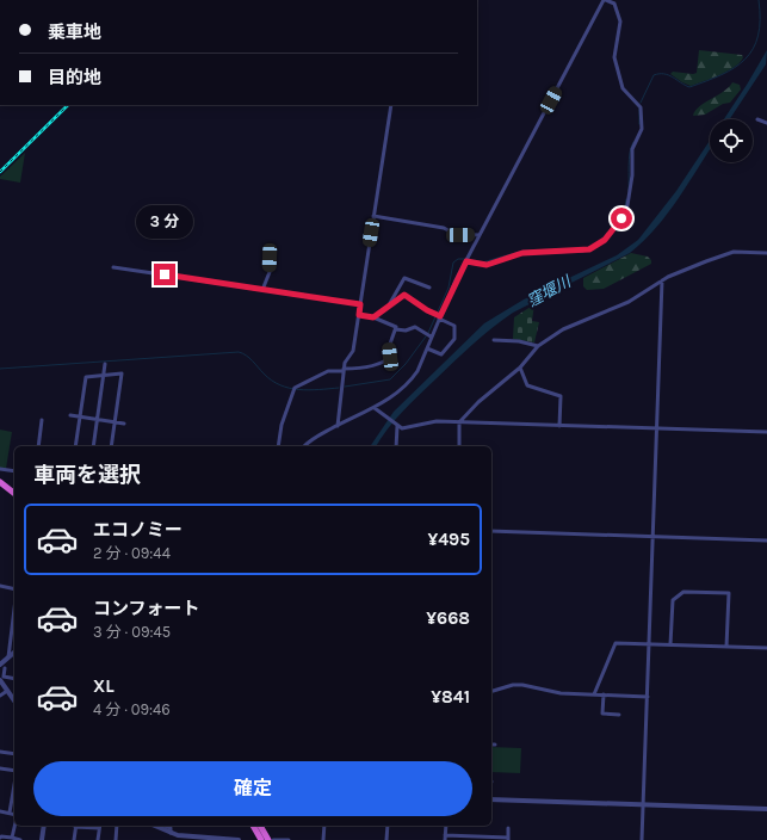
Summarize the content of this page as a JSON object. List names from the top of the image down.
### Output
{
  "water": ["窪堰川"],
  "page": {
    "banner": ["乗車地", "目的地"],
    "bubble": "3 分",
    "heading": "車両を選択",
    "list": [
      {
        "name": "エコノミー",
        "note": "2 分 · 09:44",
        "value": "¥495"
      },
      {
        "name": "コンフォート",
        "note": "3 分 · 09:45",
        "value": "¥668"
      },
      {
        "name": "XL",
        "note": "4 分 · 09:46",
        "value": "¥841"
      }
    ],
    "buttons": "確定"
  }
}
